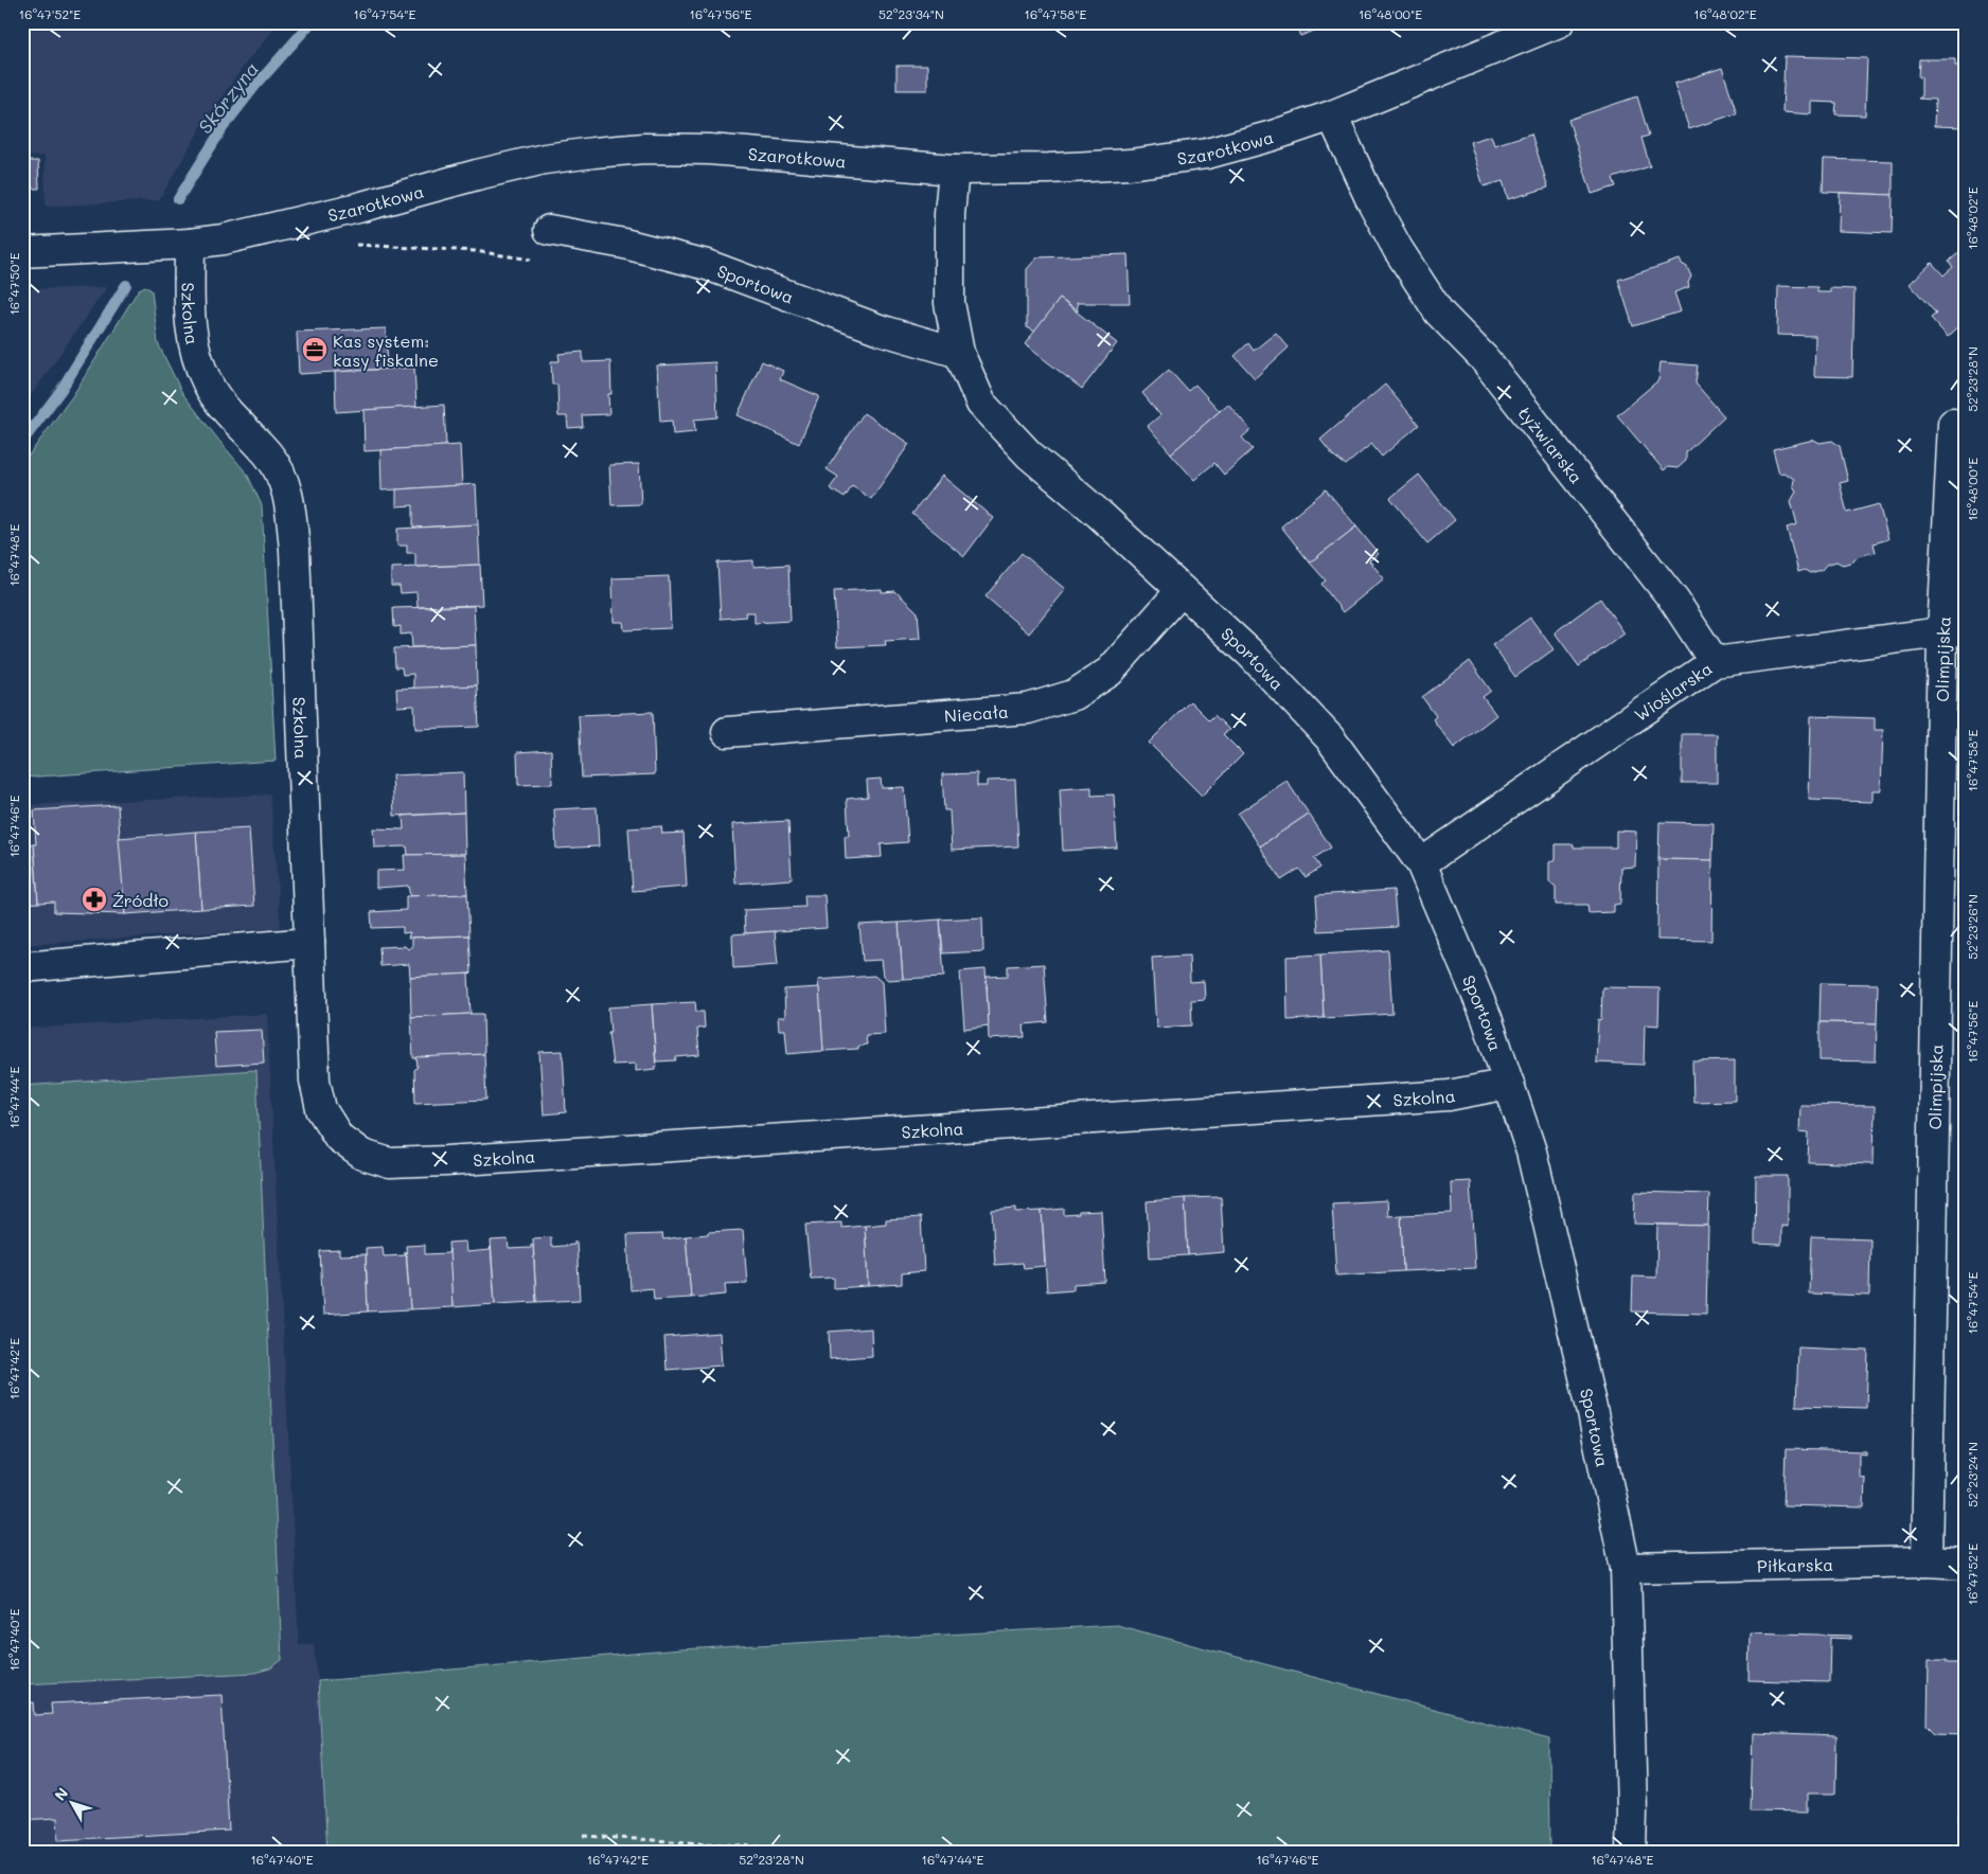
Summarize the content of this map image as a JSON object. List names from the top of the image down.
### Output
{
  "streets": {
    "street": [
      "Szarotkowa",
      "Sportowa",
      "Szkolna",
      "Łyżwiarska",
      "Olimpijska",
      "Wioślarska",
      "Niecała",
      "Piłkarska"
    ]
  },
  "crossings": [
    ["Szarotkowa", "Sportowa"],
    ["Szarotkowa", "Szkolna"],
    ["Szarotkowa", "Łyżwiarska"],
    ["Sportowa", "Szkolna"],
    ["Sportowa", "Wioślarska"],
    ["Sportowa", "Niecała"],
    ["Sportowa", "Piłkarska"],
    ["Łyżwiarska", "Wioślarska"],
    ["Olimpijska", "Wioślarska"],
    ["Olimpijska", "Piłkarska"]
  ],
  "water": ["Skórzyna"],
  "places": {
    "office": ["Kas system: kasy fiskalne"],
    "pharmacy": ["Źródło"]
  },
  "north": "top left",
  "coordinates": [
    "16°47'52\"E",
    "16°47'54\"E",
    "16°47'56\"E",
    "52°23'34\"N",
    "16°47'58\"E",
    "16°48'00\"E",
    "16°48'02\"E",
    "16°47'50\"E",
    "52°23'28\"N",
    "16°47'48\"E",
    "16°47'46\"E",
    "52°23'26\"N",
    "16°47'44\"E",
    "16°47'42\"E",
    "52°23'24\"N",
    "16°47'40\"E"
  ]
}
